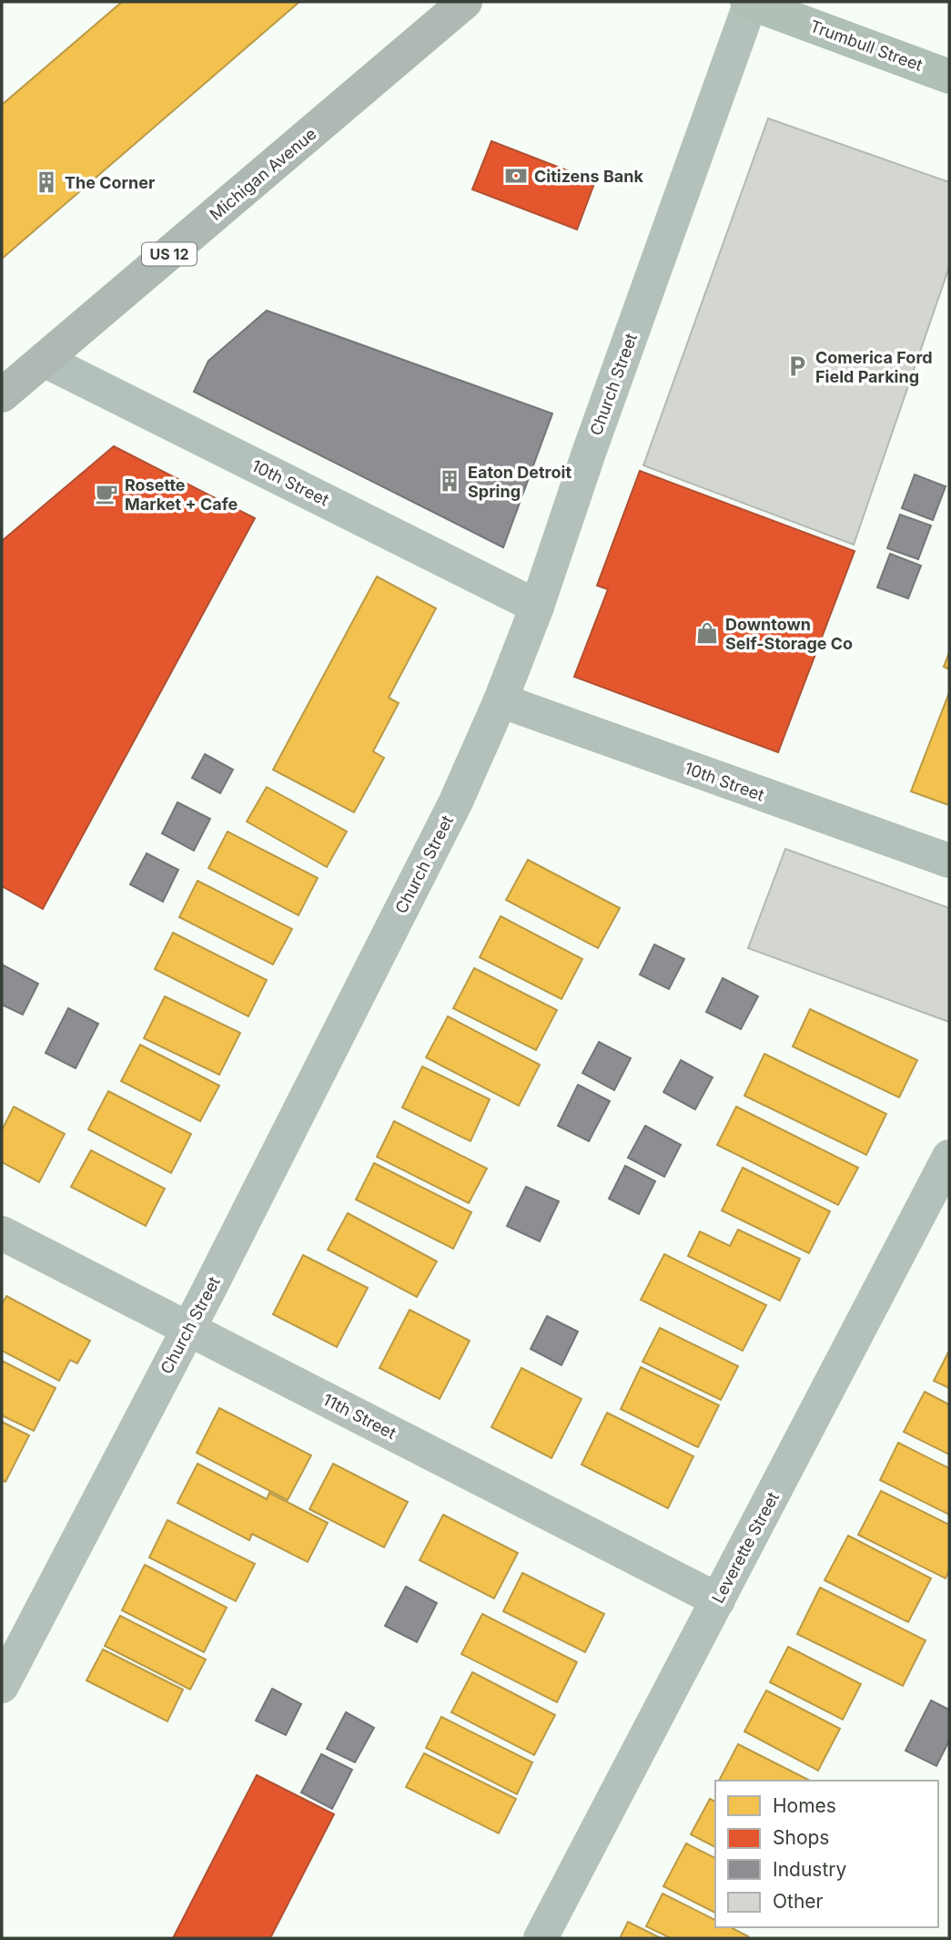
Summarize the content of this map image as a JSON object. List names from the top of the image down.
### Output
{
  "streets": {
    "main road": ["Michigan Avenue", "US 12"],
    "street": [
      "Trumbull Street",
      "Church Street",
      "10th Street",
      "11th Street",
      "Leverette Street"
    ]
  },
  "crossings": [
    ["Trumbull Street", "Church Street"],
    ["Michigan Avenue", "10th Street"],
    ["Church Street", "10th Street"],
    ["Church Street", "11th Street"],
    ["11th Street", "Leverette Street"]
  ],
  "places": {
    "bank": ["Citizens Bank"],
    "building": ["The Corner", "Eaton Detroit Spring"],
    "parking": ["Comerica Ford Field Parking"],
    "cafe": ["Rosette Market + Cafe"],
    "shop": ["Downtown Self-Storage Co"]
  },
  "legend": [
    "Homes",
    "Shops",
    "Industry",
    "Other"
  ]
}
